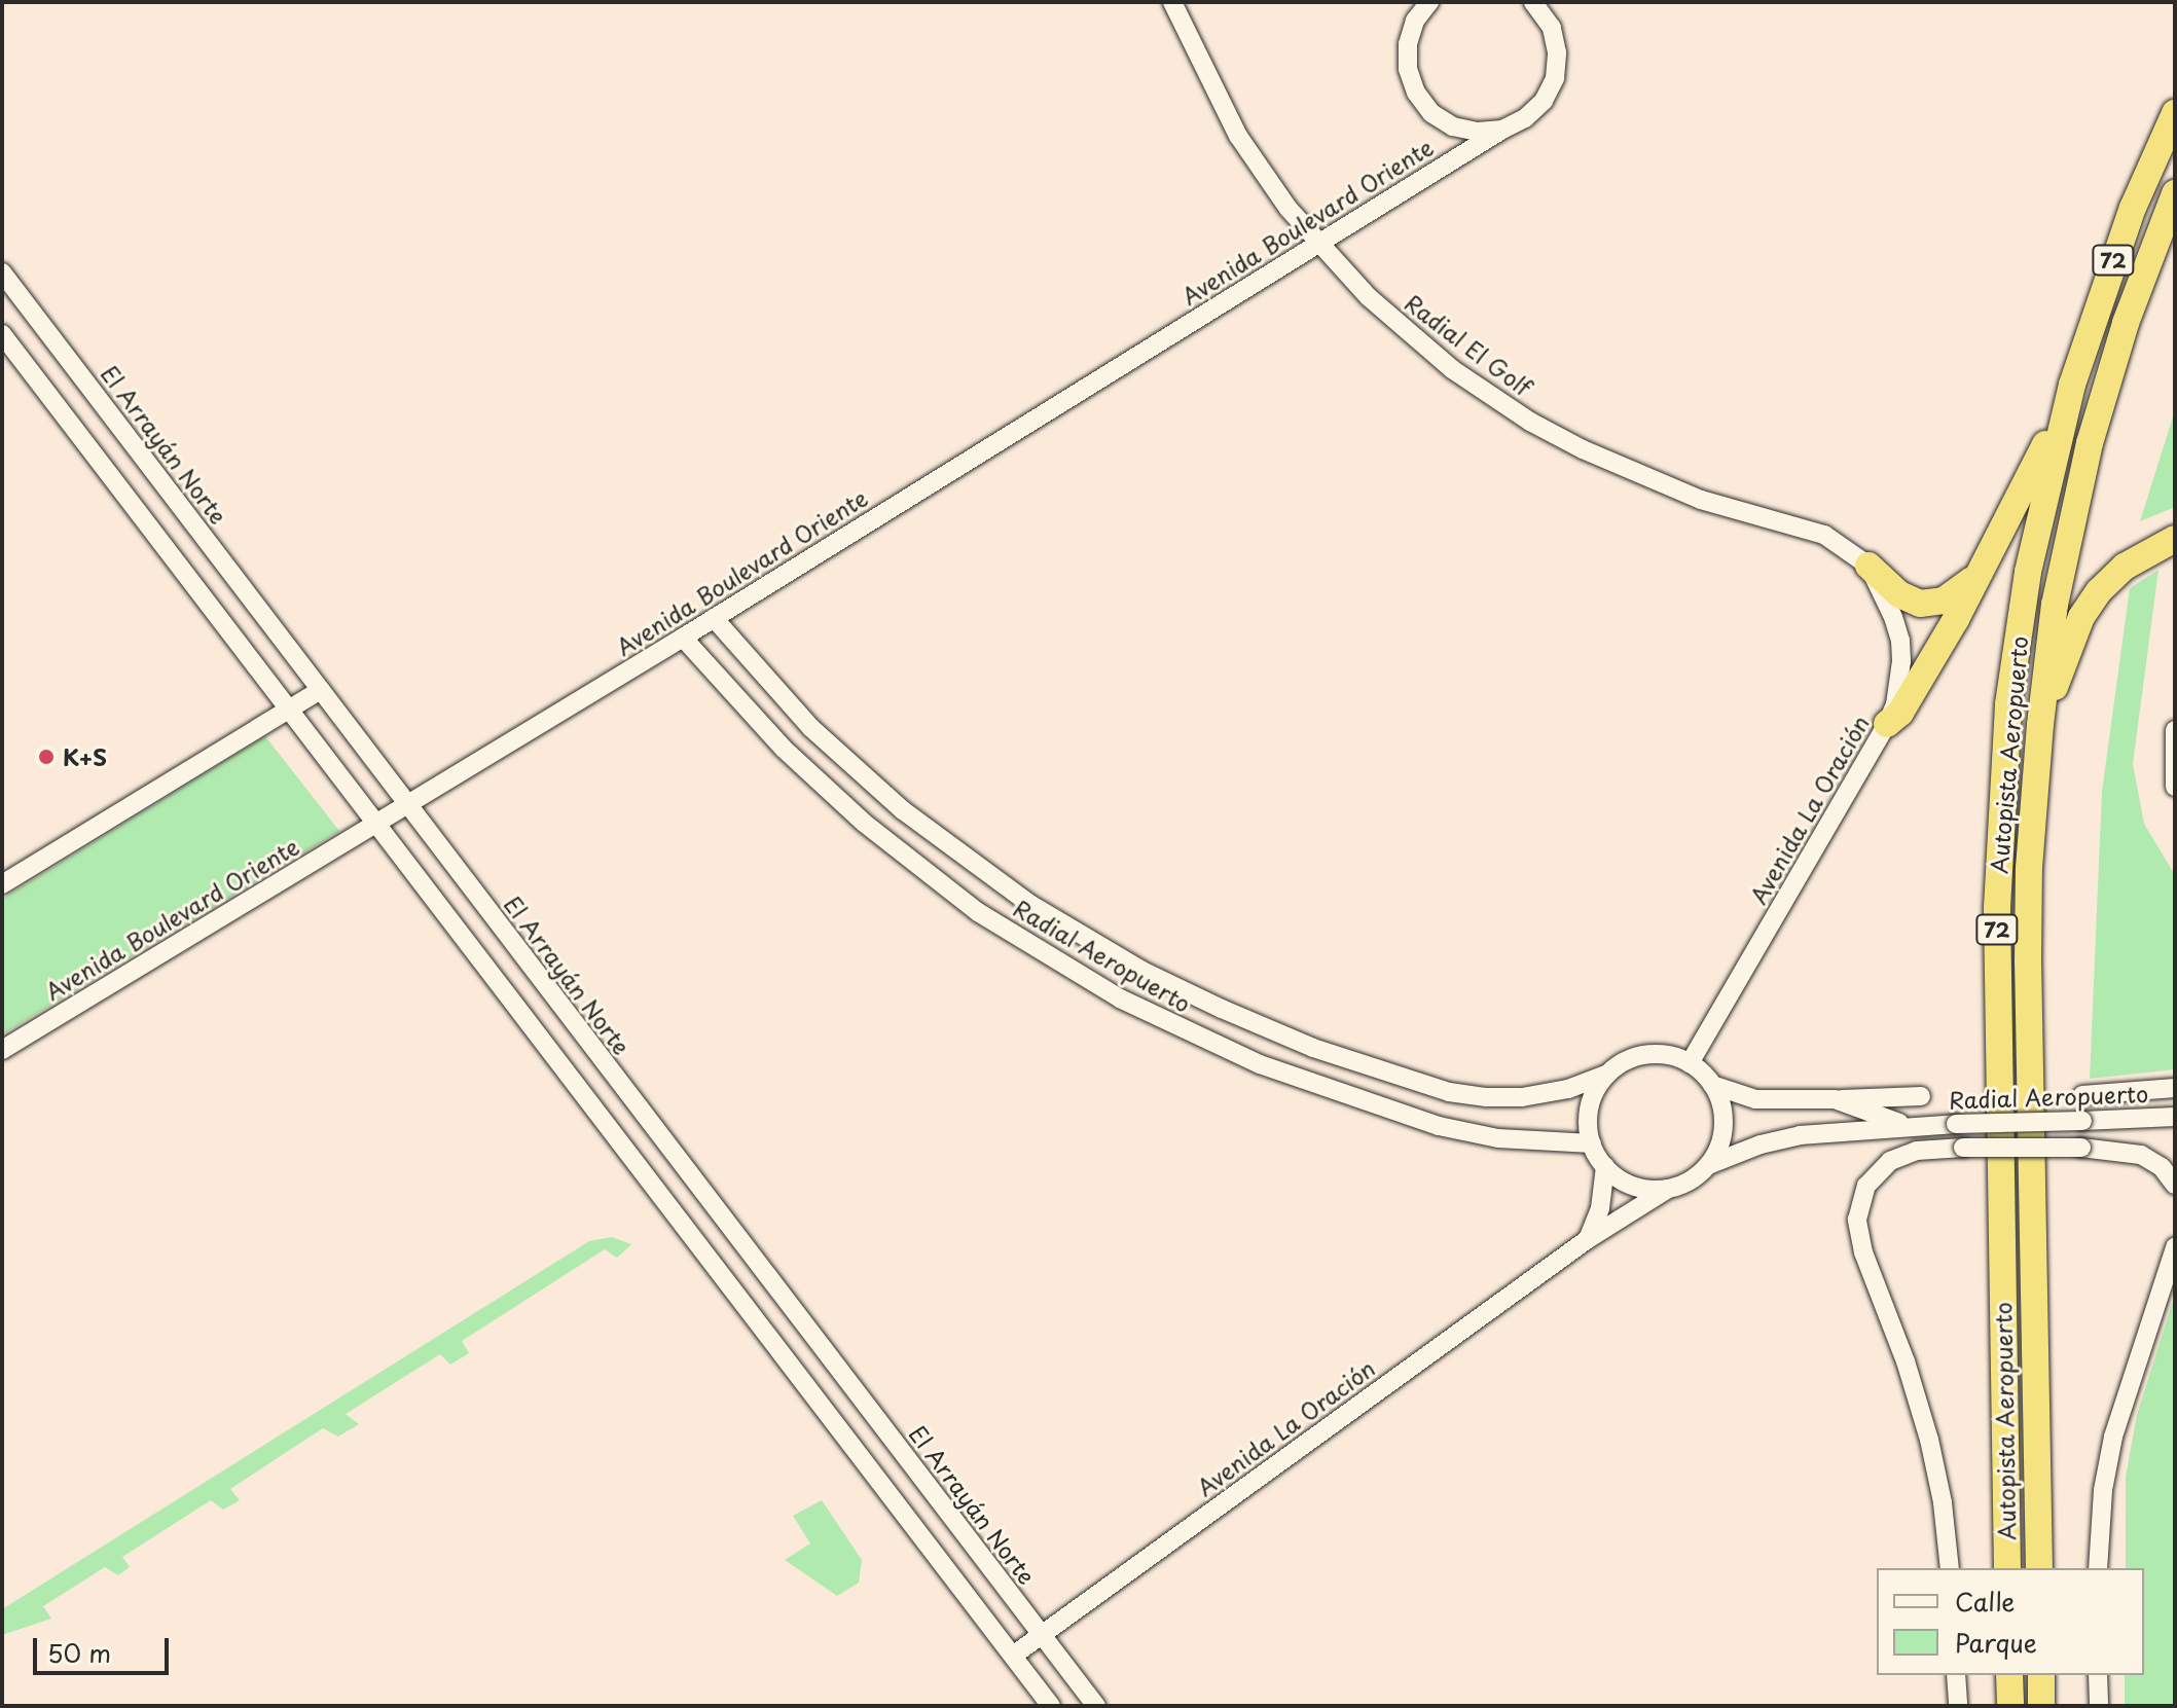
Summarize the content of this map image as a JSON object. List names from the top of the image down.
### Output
{
  "streets": {
    "highway": ["72", "Autopista Aeropuerto"],
    "street": [
      "Avenida Boulevard Oriente",
      "Radial El Golf",
      "El Arrayán Norte",
      "Avenida La Oración",
      "Radial Aeropuerto"
    ]
  },
  "crossings": [
    ["Avenida Boulevard Oriente", "Radial El Golf"],
    ["Avenida Boulevard Oriente", "El Arrayán Norte"],
    ["Avenida Boulevard Oriente", "Radial Aeropuerto"],
    ["Radial El Golf", "Avenida La Oración"],
    ["El Arrayán Norte", "Avenida La Oración"],
    ["Avenida La Oración", "Radial Aeropuerto"]
  ],
  "places": ["K+S"],
  "legend": ["Calle", "Parque"],
  "scale_bar": "50 m"
}
